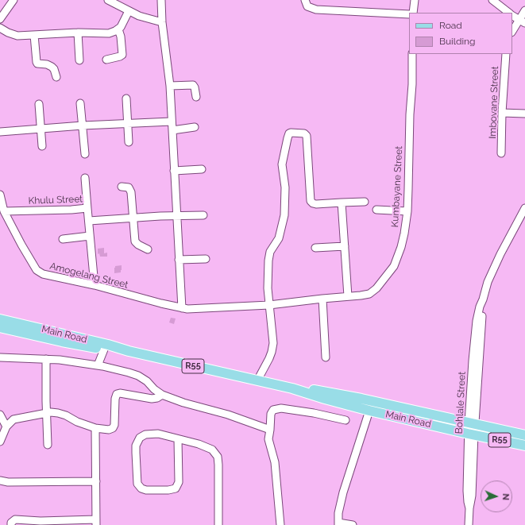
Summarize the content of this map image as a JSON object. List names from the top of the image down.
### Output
{
  "streets": {
    "main road": ["Main Road", "R55"],
    "street": [
      "Imbovane Street",
      "Kumbayane Street",
      "Khulu Street",
      "Amogelang Street",
      "Bohlale Street"
    ]
  },
  "crossings": [
    ["Kumbayane Street", "Amogelang Street"],
    ["Khulu Street", "Amogelang Street"],
    ["Main Road", "Bohlale Street"]
  ],
  "legend": ["Road", "Building"],
  "north": "right"
}
